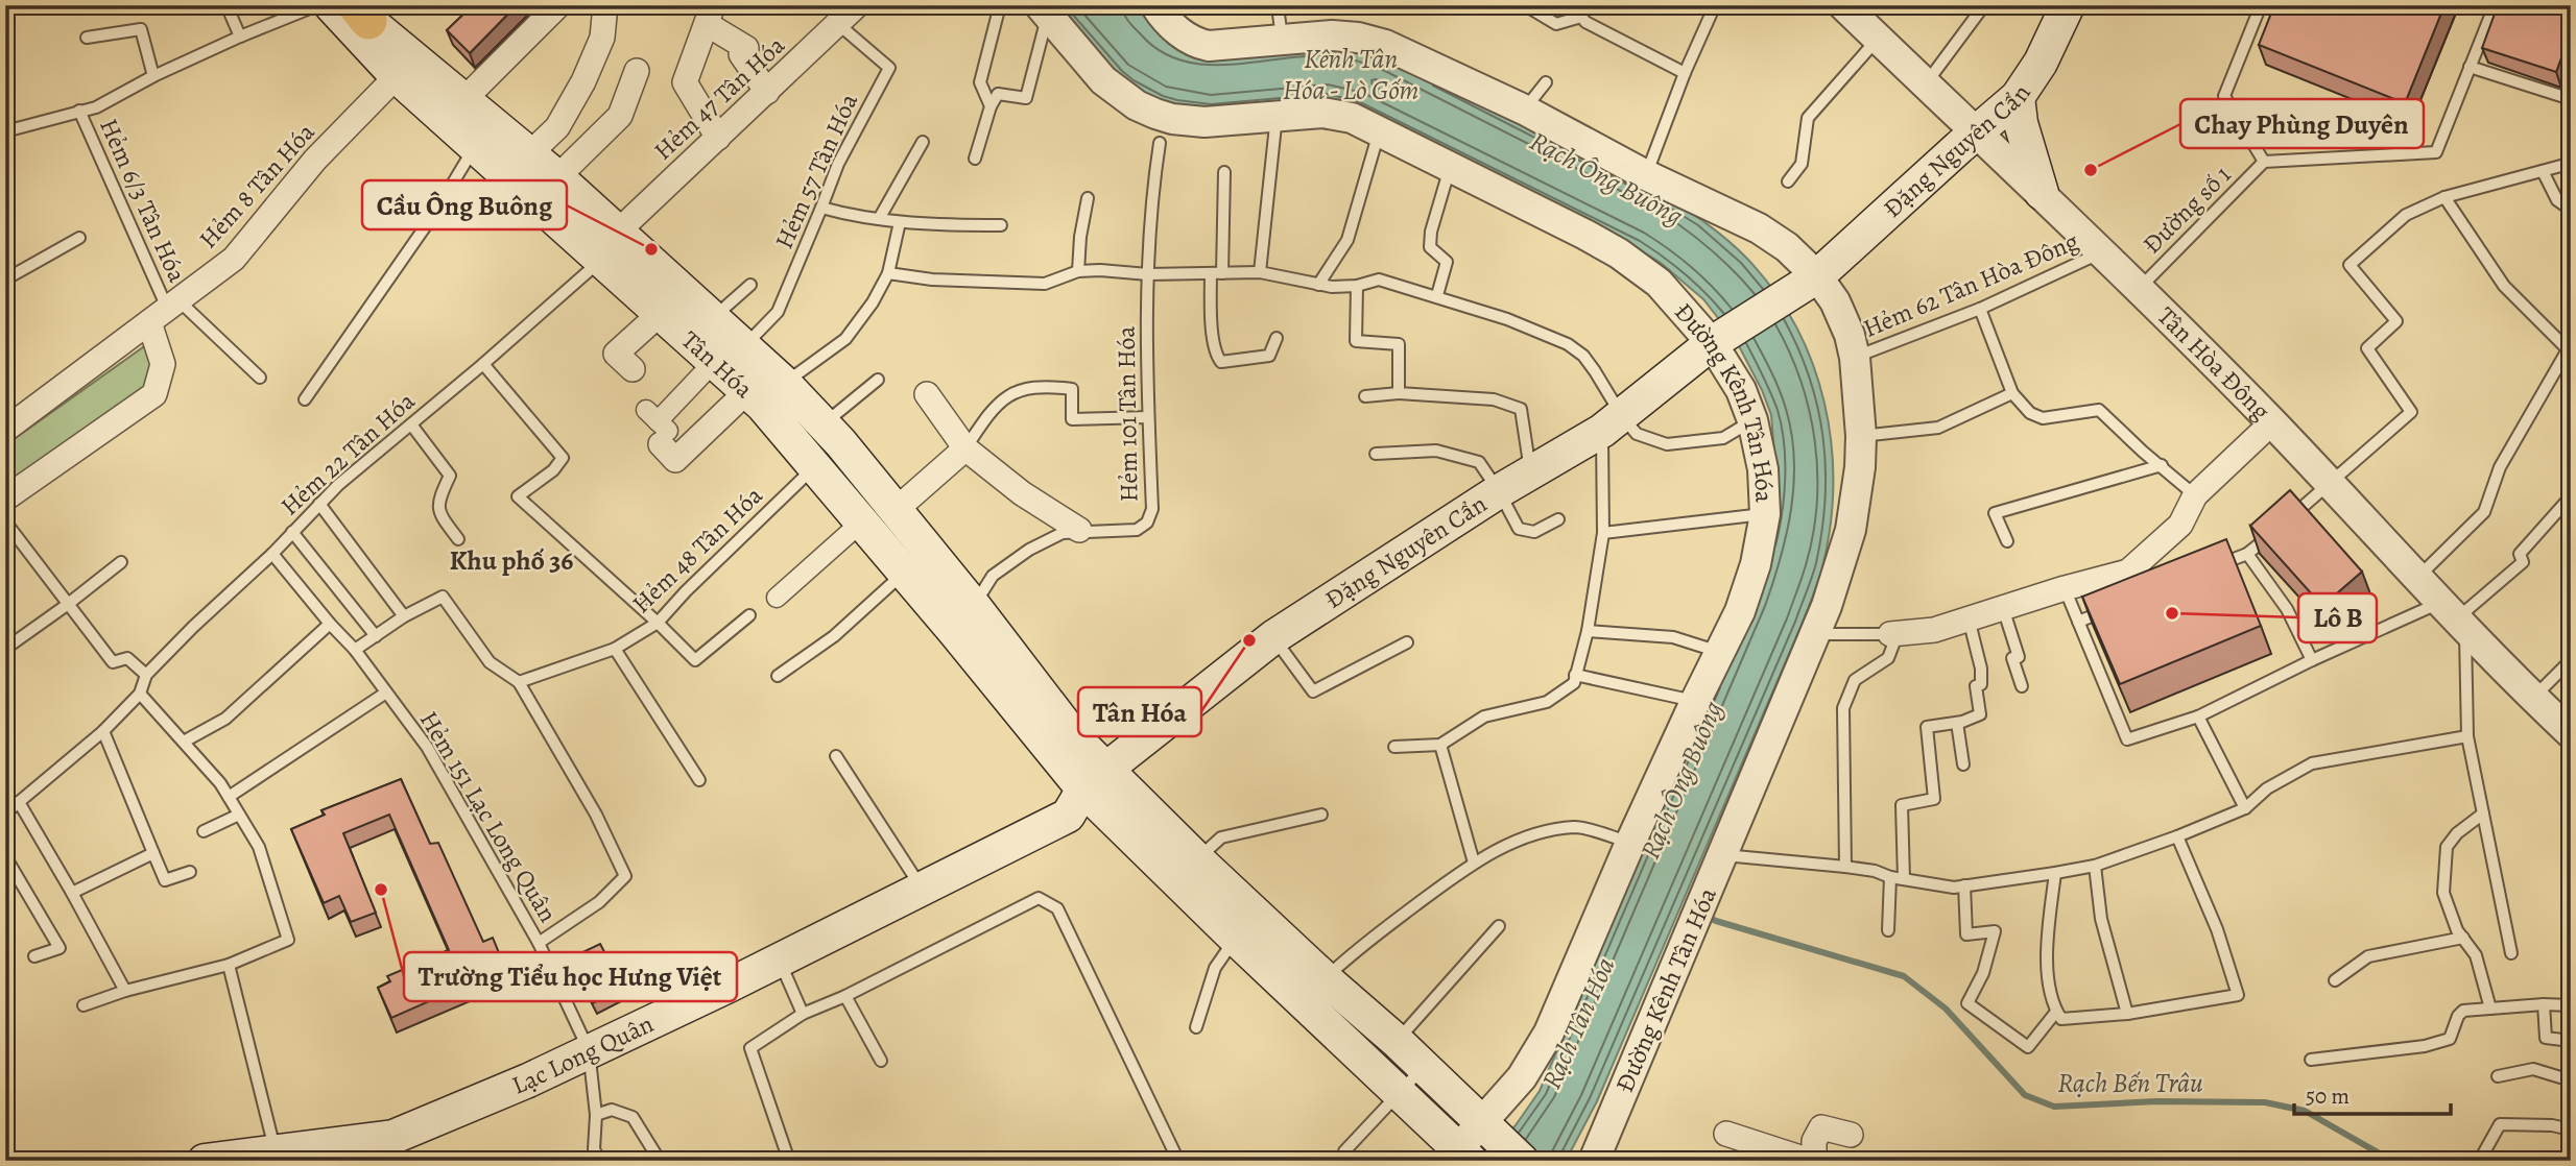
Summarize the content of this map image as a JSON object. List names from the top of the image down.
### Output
{
  "streets": {
    "main road": ["Đặng Nguyên Cẩn", "Tân Hóa", "Lạc Long Quân"],
    "street": [
      "Hẻm 47 Tân Hóa",
      "Hẻm 8 Tân Hóa",
      "Tân Hòa Đông",
      "Đường Kênh Tân Hóa"
    ],
    "lane": [
      "Hẻm 57 Tân Hóa",
      "Hẻm 6/3 Tân Hóa",
      "Đường số 1",
      "Hẻm 62 Tân Hòa Đông",
      "Hẻm 101 Tân Hóa",
      "Hẻm 22 Tân Hóa",
      "Hẻm 48 Tân Hóa",
      "Hẻm 151 Lạc Long Quân"
    ]
  },
  "crossings": [
    ["Hẻm 47 Tân Hóa", "Hẻm 57 Tân Hóa"],
    ["Hẻm 47 Tân Hóa", "Tân Hóa"],
    ["Đặng Nguyên Cẩn", "Tân Hòa Đông"],
    ["Đặng Nguyên Cẩn", "Tân Hóa"],
    ["Đặng Nguyên Cẩn", "Đường Kênh Tân Hóa"],
    ["Đặng Nguyên Cẩn", "Lạc Long Quân"],
    ["Hẻm 57 Tân Hóa", "Tân Hóa"],
    ["Hẻm 8 Tân Hóa", "Hẻm 6/3 Tân Hóa"],
    ["Hẻm 8 Tân Hóa", "Tân Hóa"],
    ["Đường số 1", "Tân Hòa Đông"],
    ["Hẻm 62 Tân Hòa Đông", "Tân Hòa Đông"],
    ["Hẻm 62 Tân Hòa Đông", "Đường Kênh Tân Hóa"],
    ["Tân Hóa", "Đường Kênh Tân Hóa"],
    ["Tân Hóa", "Hẻm 101 Tân Hóa"],
    ["Tân Hóa", "Hẻm 22 Tân Hóa"],
    ["Tân Hóa", "Hẻm 48 Tân Hóa"],
    ["Tân Hóa", "Lạc Long Quân"],
    ["Hẻm 22 Tân Hóa", "Hẻm 151 Lạc Long Quân"],
    ["Hẻm 151 Lạc Long Quân", "Lạc Long Quân"]
  ],
  "districts": ["Khu phố 36"],
  "water": [
    "Kênh Tân Hóa - Lò Gốm",
    "Rạch Ông Buông",
    "Rạch Tân Hóa",
    "Rạch Bến Trâu"
  ],
  "places": [
    "Chay Phùng Duyên",
    "Cầu Ông Buông",
    "Lô B",
    "Tân Hóa",
    "Trường Tiểu học Hưng Việt"
  ],
  "scale_bar": "50 m"
}
